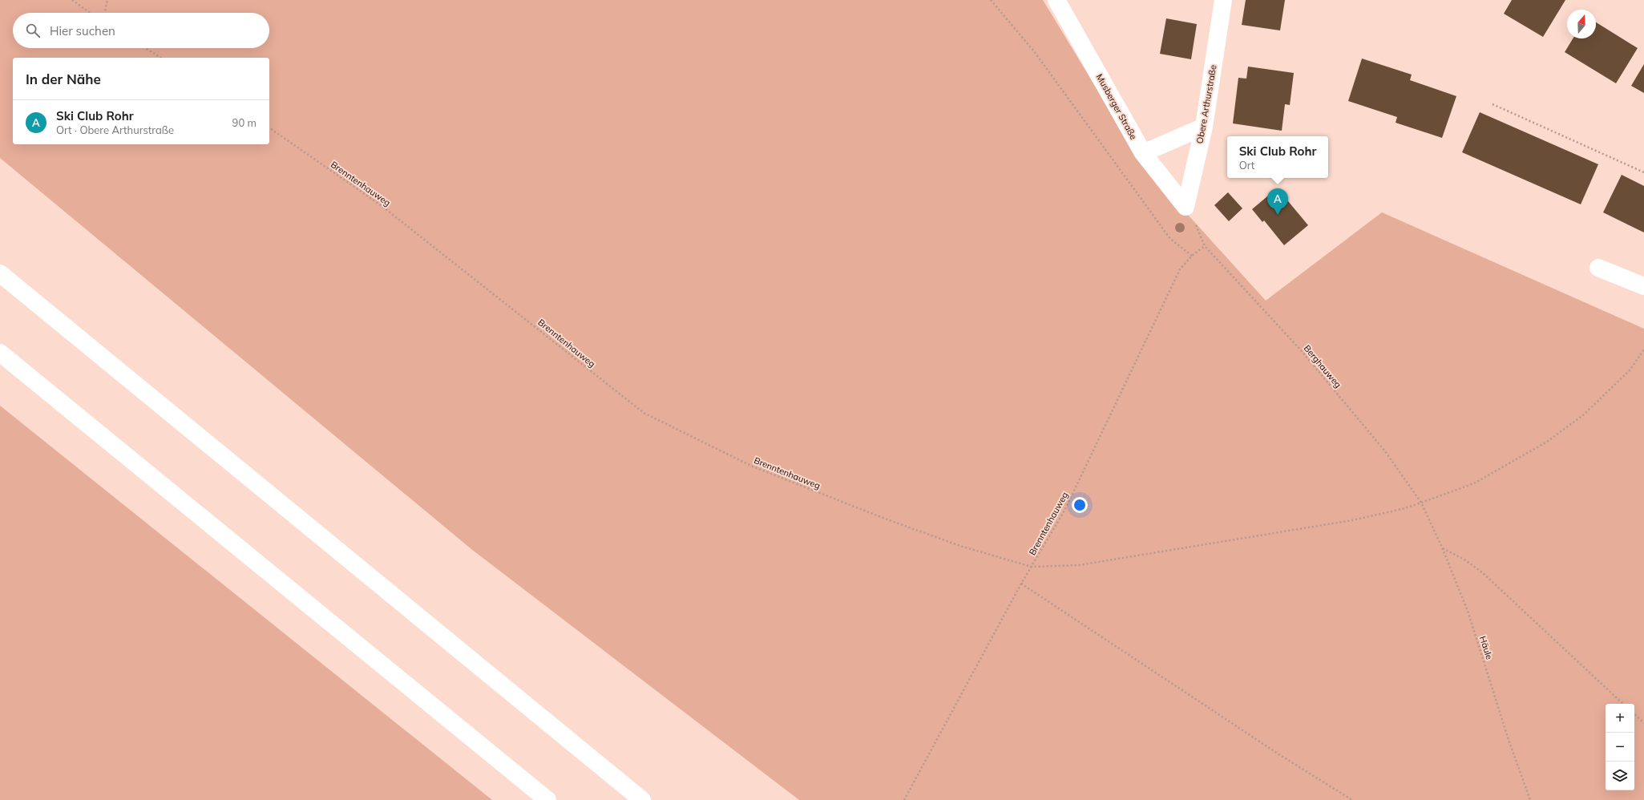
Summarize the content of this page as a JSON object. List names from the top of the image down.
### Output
{
  "streets": {
    "main road": ["Obere Arthurstraße", "Musberger Straße"],
    "path": ["Brenntenhauweg", "Berghauweg", "Häule"]
  },
  "crossings": [
    ["Obere Arthurstraße", "Musberger Straße"],
    ["Brenntenhauweg", "Berghauweg"],
    ["Berghauweg", "Häule"]
  ],
  "north": "top",
  "page": {
    "search": "Hier suchen",
    "heading": "In der Nähe",
    "list": [
      {
        "mark": "A",
        "name": "Ski Club Rohr",
        "note": "Ort · Obere Arthurstraße",
        "value": "90 m"
      }
    ],
    "popup": ["Ski Club Rohr", "Ort"],
    "pins": "A",
    "map_buttons": ["+", "−"]
  }
}
